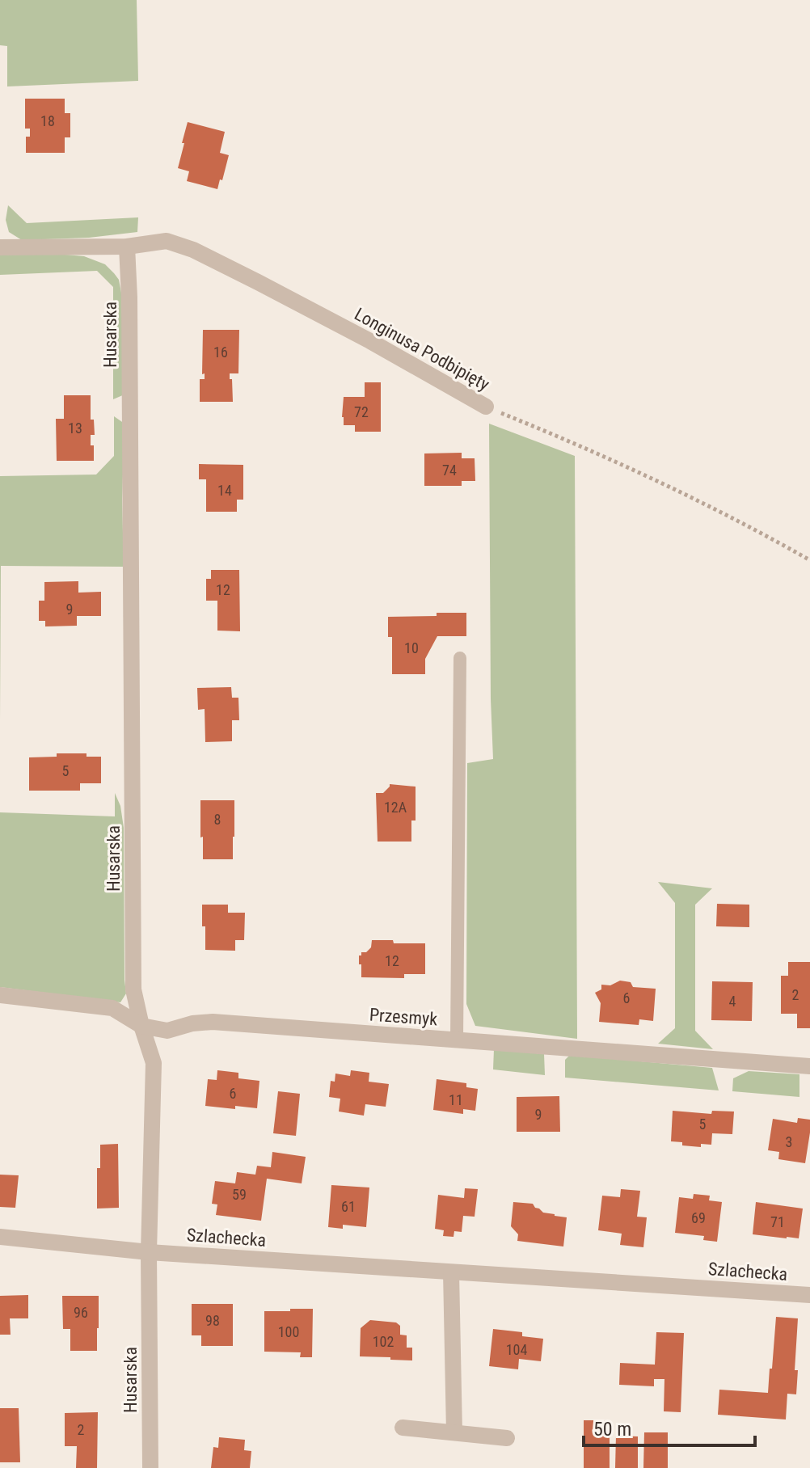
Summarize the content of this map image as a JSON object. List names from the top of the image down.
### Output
{
  "streets": {
    "street": [
      "Husarska",
      "Longinusa Podbipięty",
      "Przesmyk",
      "Szlachecka"
    ]
  },
  "crossings": [
    ["Husarska", "Longinusa Podbipięty"],
    ["Husarska", "Przesmyk"],
    ["Husarska", "Szlachecka"]
  ],
  "house_numbers": [
    "18",
    "16",
    "72",
    "13",
    "74",
    "14",
    "12",
    "9",
    "10",
    "5",
    "12A",
    "8",
    "12",
    "2",
    "6",
    "4",
    "6",
    "11",
    "9",
    "5",
    "3",
    "59",
    "61",
    "69",
    "71",
    "96",
    "98",
    "100",
    "102",
    "104",
    "2"
  ],
  "scale_bar": "50 m"
}
